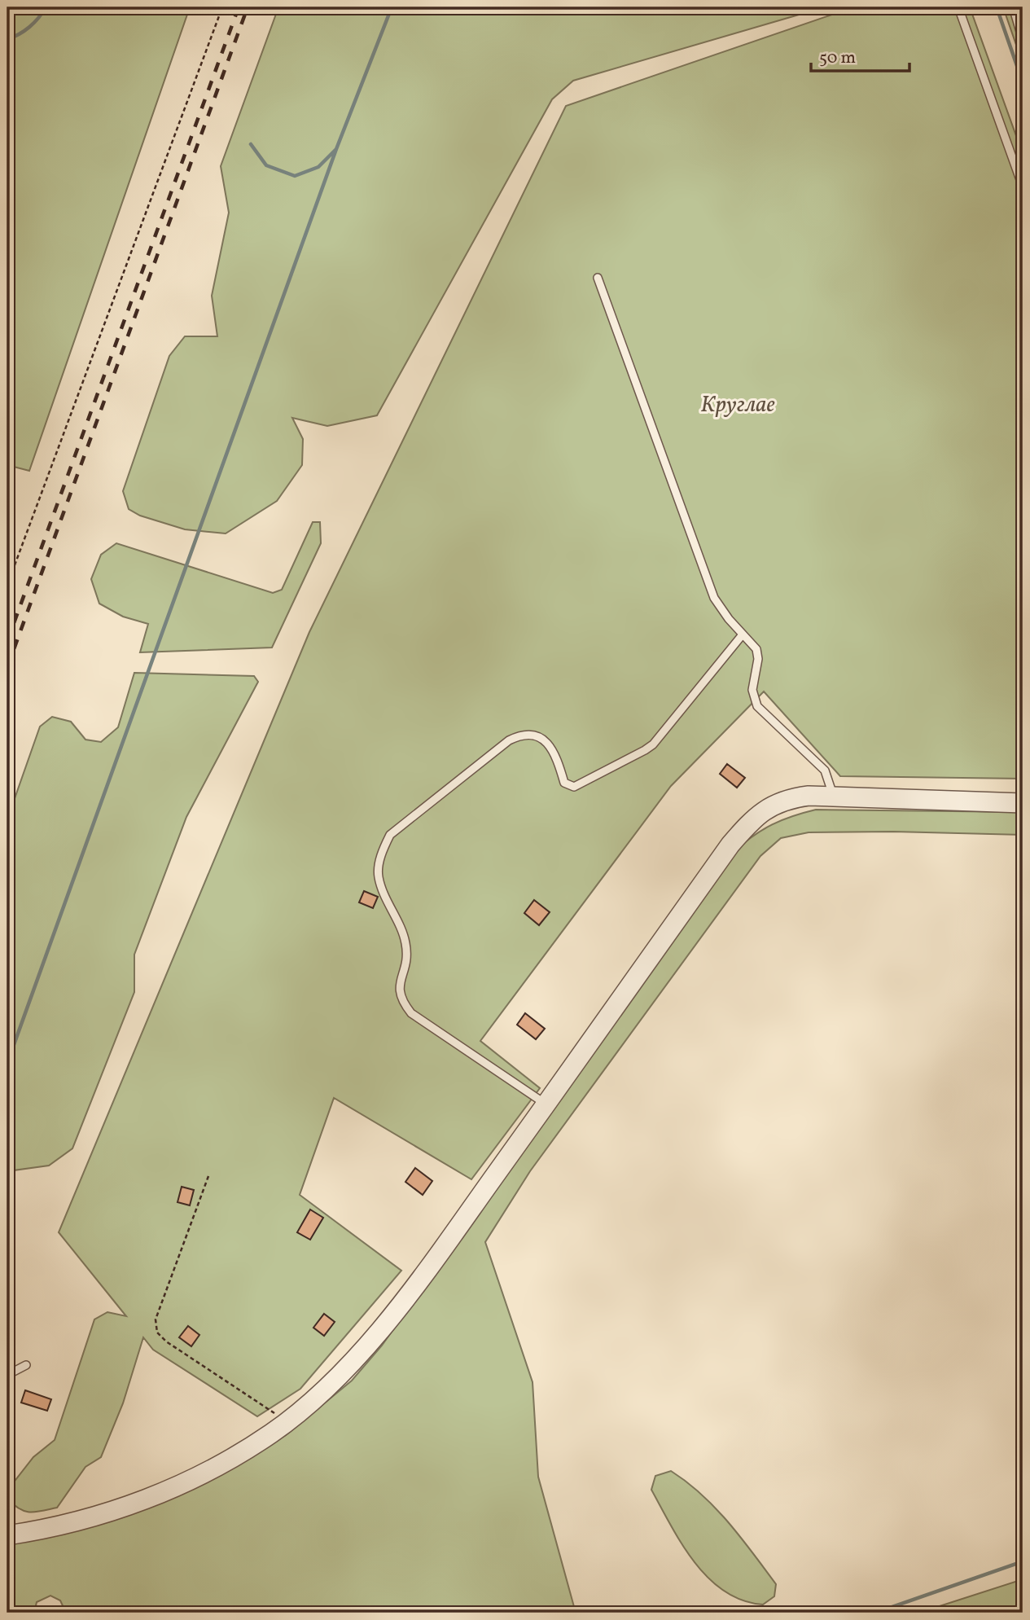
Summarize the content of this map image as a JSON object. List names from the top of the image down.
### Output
{
  "parks": ["Круглае"],
  "scale_bar": "50 m"
}
